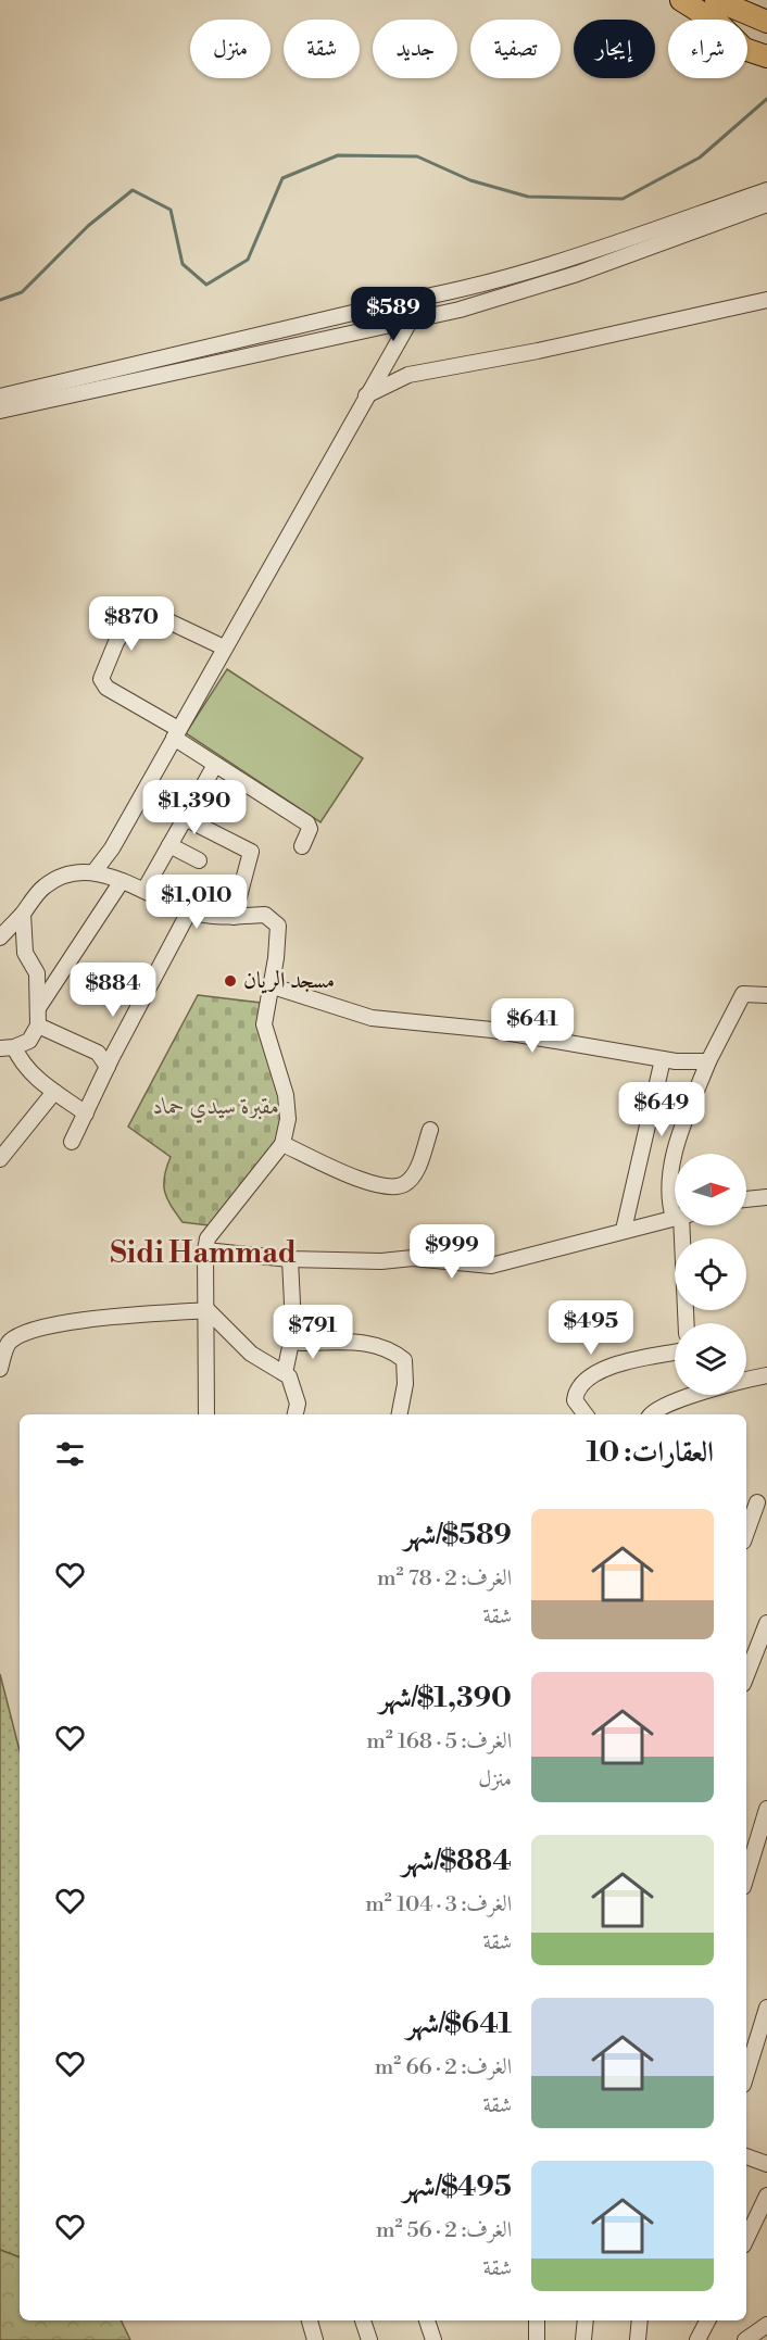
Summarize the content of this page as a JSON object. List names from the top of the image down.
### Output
{
  "districts": ["Sidi Hammad"],
  "parks": ["مقبرة سيدي حماد"],
  "places": ["مسجد الريان"],
  "north": "right",
  "page": {
    "chip": [
      "شراء",
      "إيجار",
      "تصفية",
      "جديد",
      "شقة",
      "منزل"
    ],
    "price": [
      "$589",
      "$870",
      "$1,390",
      "$1,010",
      "$884",
      "$641",
      "$649",
      "$999",
      "$495",
      "$791"
    ],
    "heading": "العقارات: 10",
    "list": [
      {
        "name": "$589/شهر",
        "note": "الغرف: 2 · 78 m² · شقة"
      },
      {
        "name": "$1,390/شهر",
        "note": "الغرف: 5 · 168 m² · منزل"
      },
      {
        "name": "$884/شهر",
        "note": "الغرف: 3 · 104 m² · شقة"
      },
      {
        "name": "$641/شهر",
        "note": "الغرف: 2 · 66 m² · شقة"
      },
      {
        "name": "$495/شهر",
        "note": "الغرف: 2 · 56 m² · شقة"
      }
    ]
  }
}
